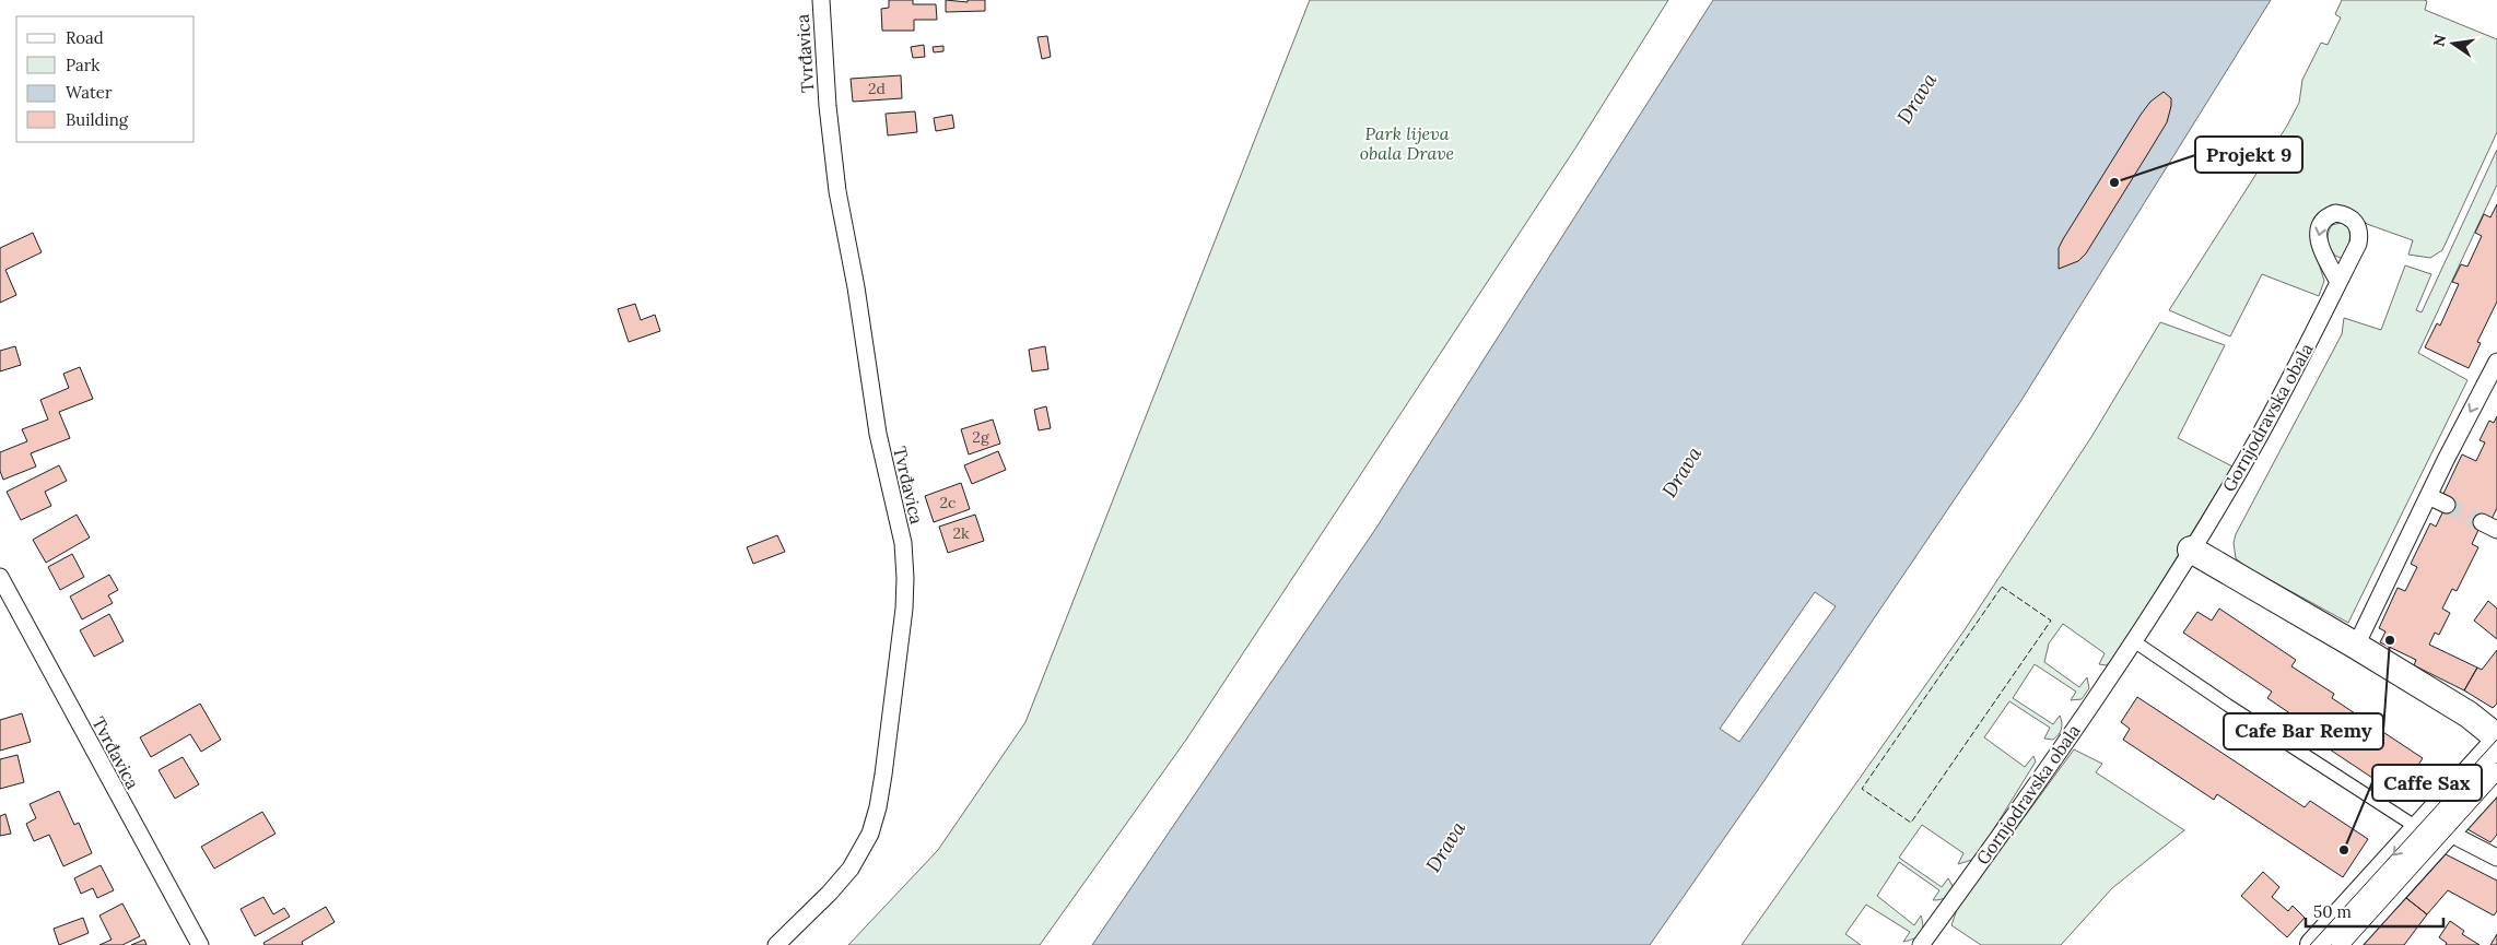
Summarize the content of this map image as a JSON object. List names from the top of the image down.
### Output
{
  "streets": {
    "street": ["Tvrđavica", "Gornjodravska obala"]
  },
  "water": ["Drava"],
  "parks": ["Park lijeva obala Drave"],
  "places": ["Projekt 9", "Cafe Bar Remy", "Caffe Sax"],
  "house_numbers": [
    "2d",
    "2g",
    "2c",
    "2k"
  ],
  "legend": [
    "Road",
    "Park",
    "Water",
    "Building"
  ],
  "scale_bar": "50 m",
  "north": "left"
}
